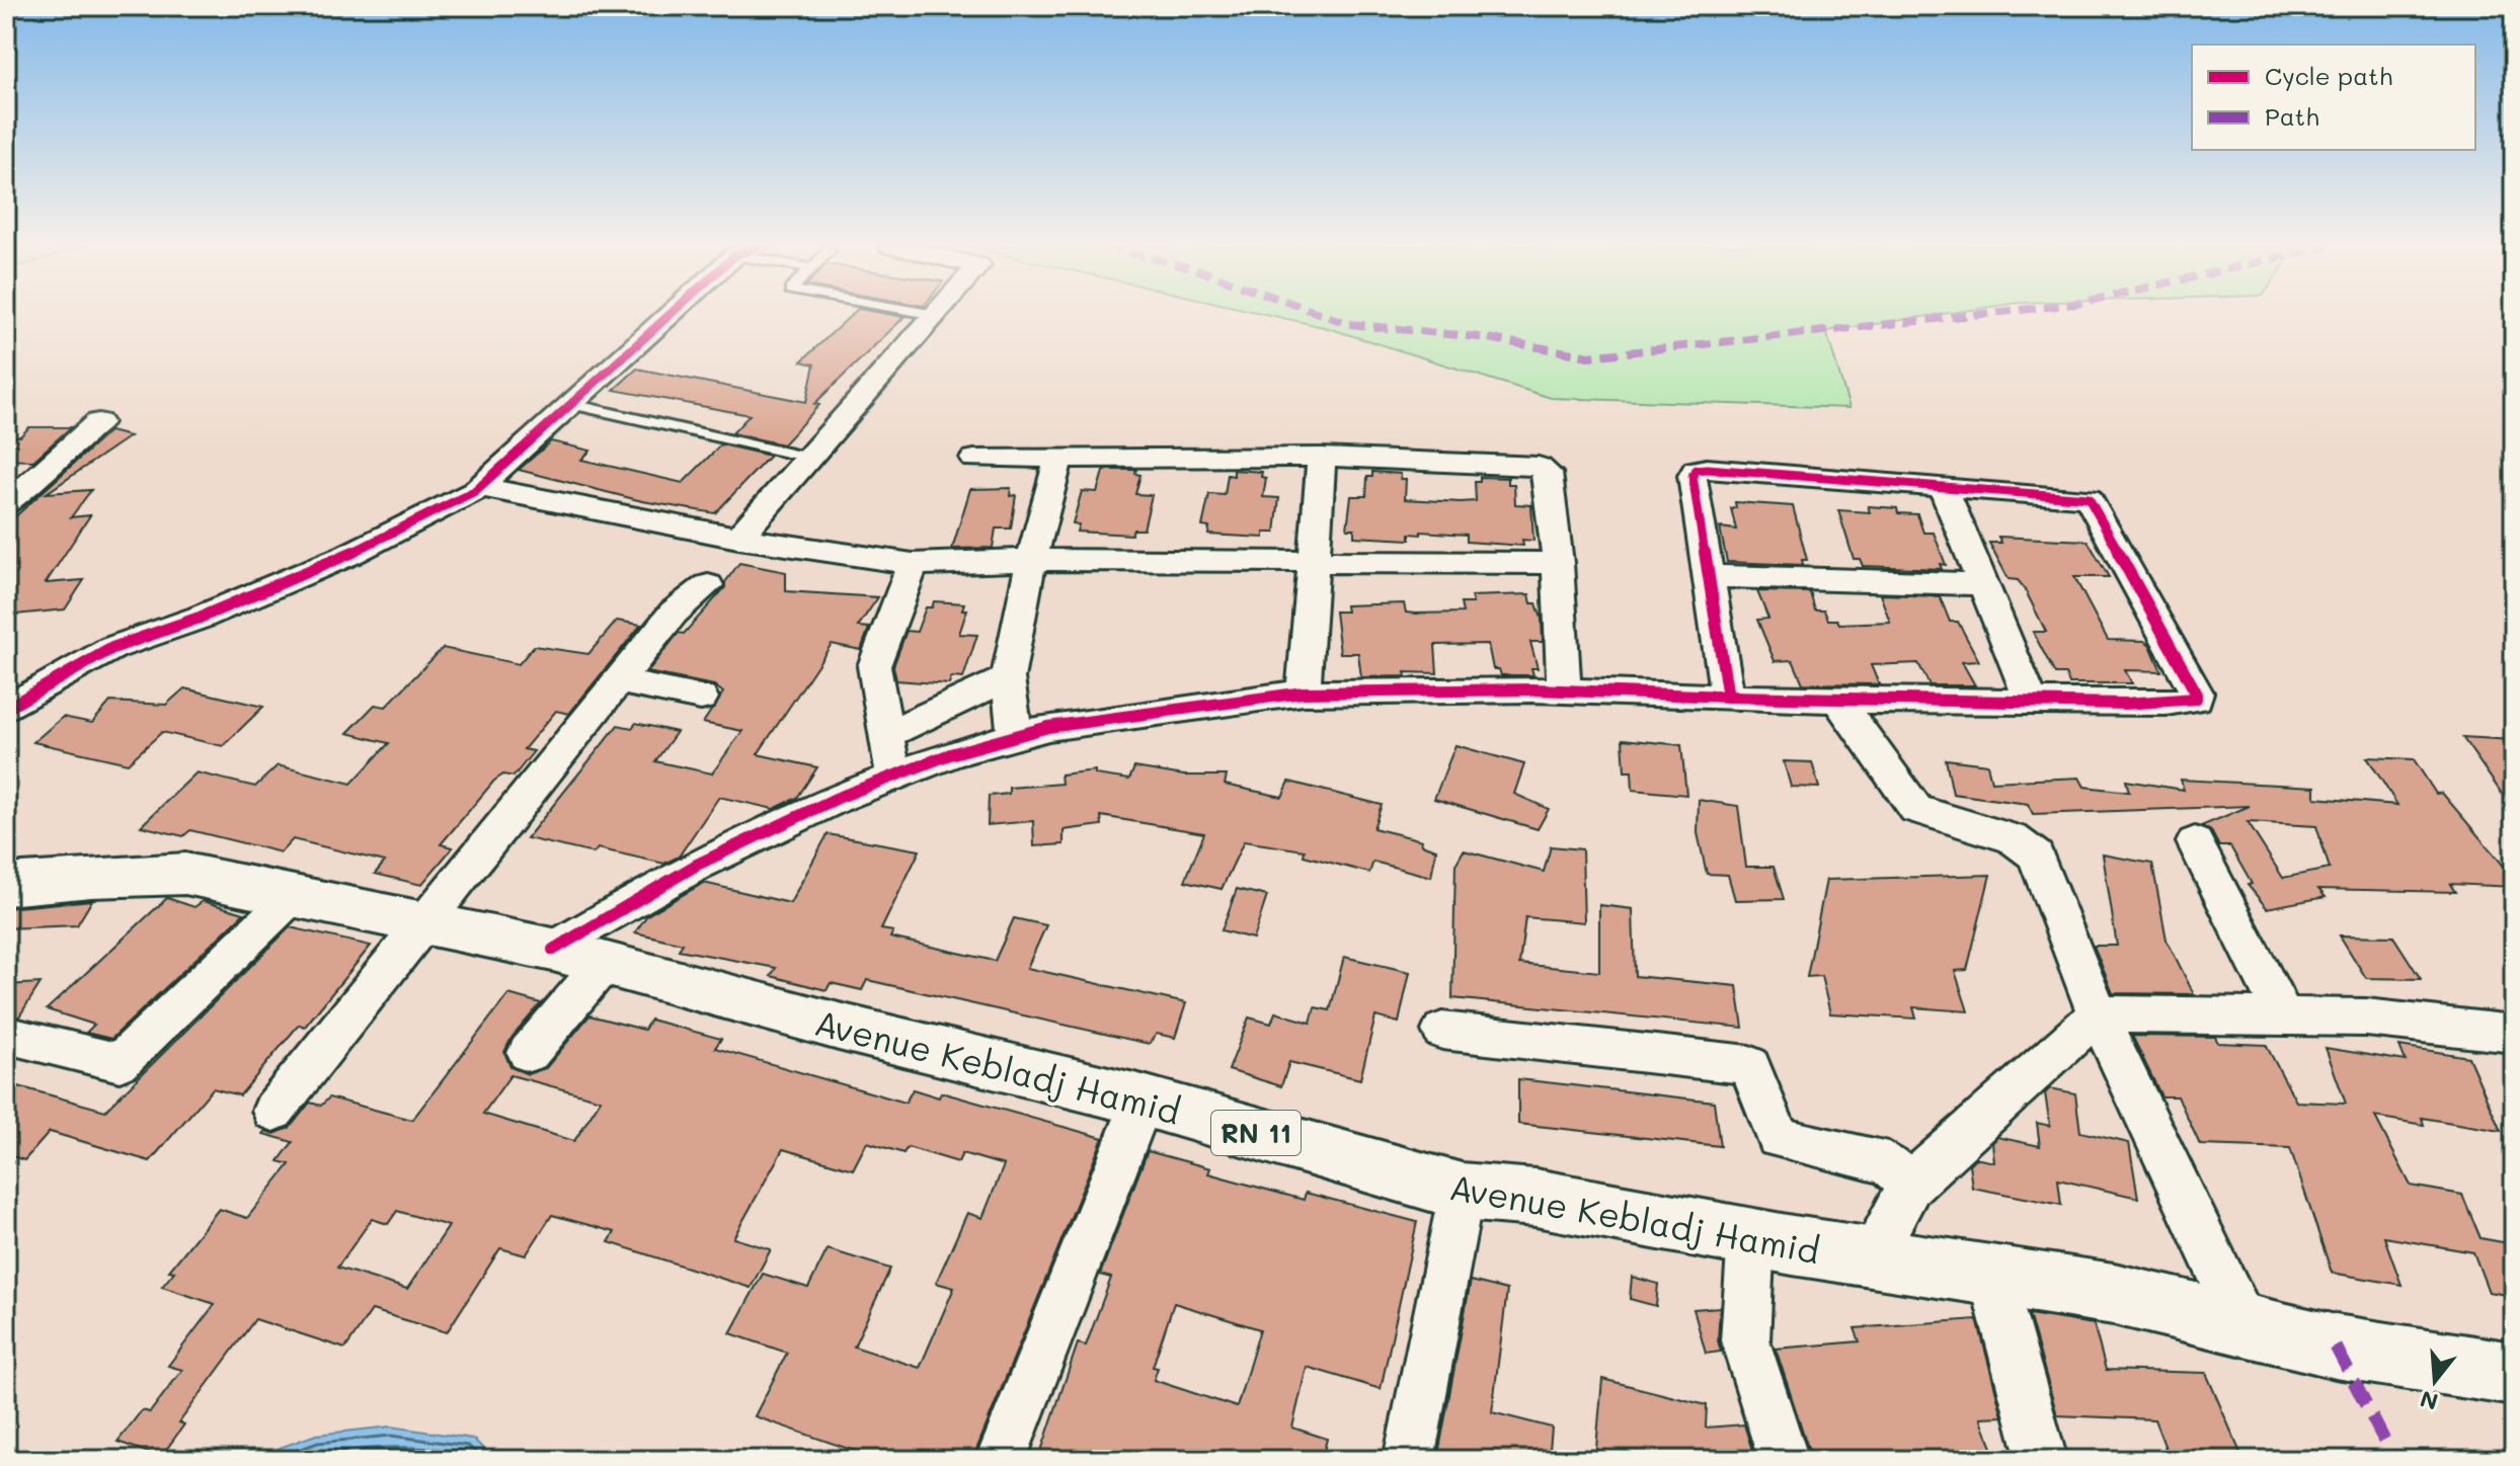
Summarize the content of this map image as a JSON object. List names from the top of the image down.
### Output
{
  "streets": {
    "main road": ["Avenue Kebladj Hamid", "RN 11"]
  },
  "legend": ["Cycle path", "Path"],
  "north": "bottom"
}
